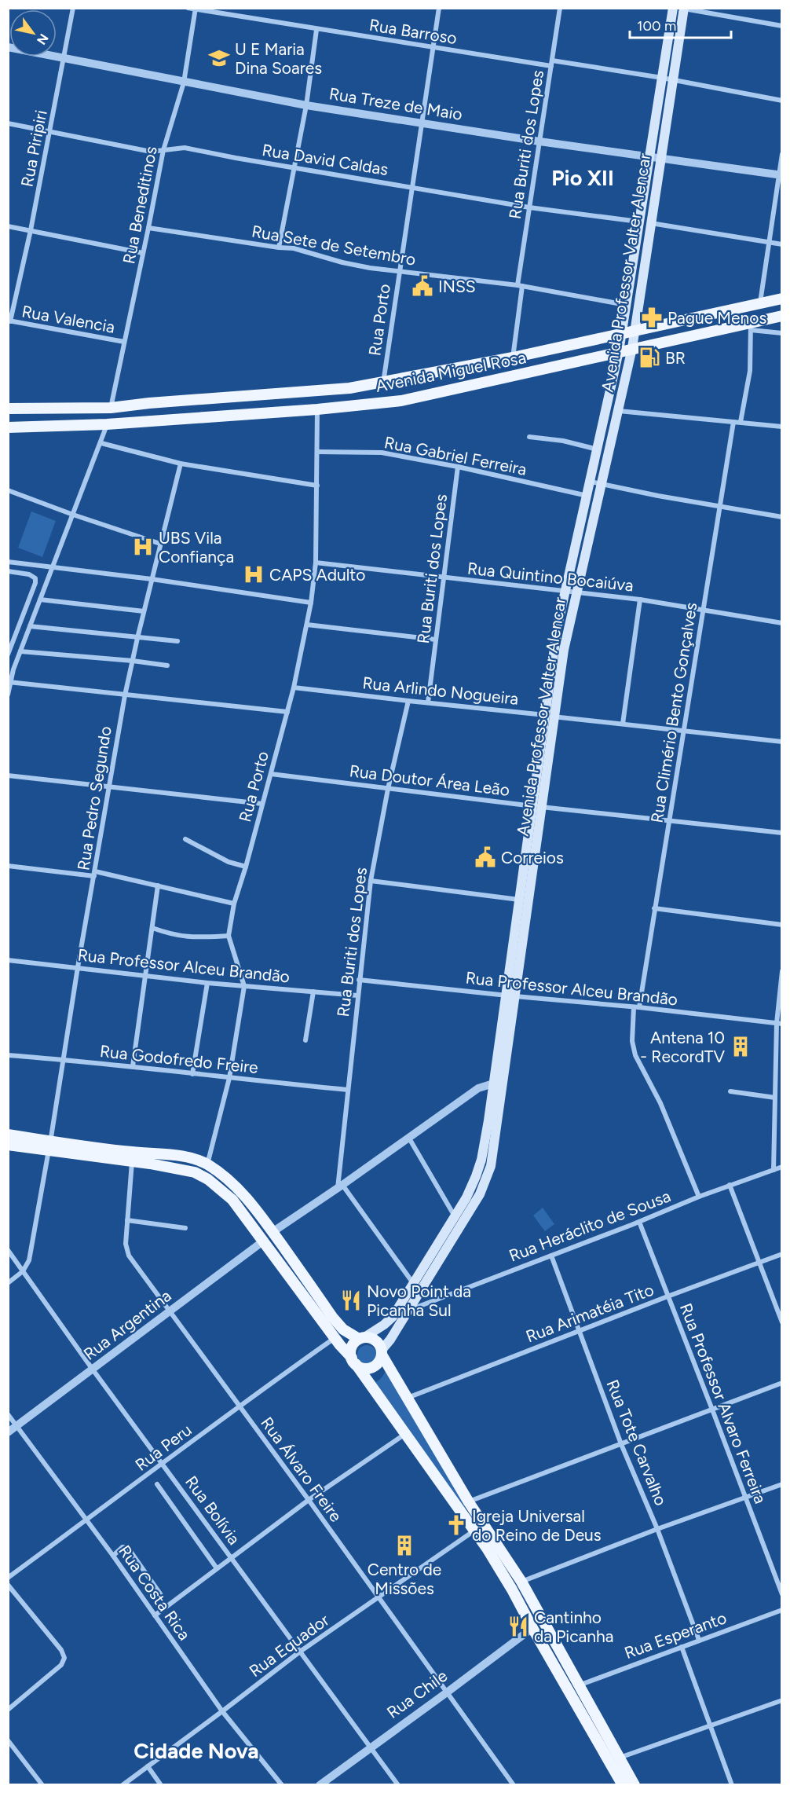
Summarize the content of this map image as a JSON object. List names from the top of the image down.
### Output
{
  "streets": {
    "main road": ["Avenida Professor Valter Alencar", "Avenida Miguel Rosa"],
    "street": [
      "Rua Barroso",
      "Rua Treze de Maio",
      "Rua Buriti dos Lopes",
      "Rua Piripiri",
      "Rua David Caldas",
      "Rua Beneditinos",
      "Rua Sete de Setembro",
      "Rua Valencia",
      "Rua Porto",
      "Rua Gabriel Ferreira",
      "Rua Quintino Bocaiúva",
      "Rua Arlindo Nogueira",
      "Rua Climério Bento Gonçalves",
      "Rua Doutor Área Leão",
      "Rua Pedro Segundo",
      "Rua Professor Alceu Brandão",
      "Rua Godofredo Freire",
      "Rua Heráclito de Sousa",
      "Rua Arimatéia Tito",
      "Rua Argentina",
      "Rua Professor Alvaro Ferreira",
      "Rua Tote Carvalho",
      "Rua Peru",
      "Rua Álvaro Freire",
      "Rua Bolívia",
      "Rua Costa Rica",
      "Rua Esperanto",
      "Rua Equador",
      "Rua Chile"
    ]
  },
  "crossings": [
    ["Rua Barroso", "Rua Buriti dos Lopes"],
    ["Rua Barroso", "Rua Beneditinos"],
    ["Rua Barroso", "Avenida Professor Valter Alencar"],
    ["Rua Barroso", "Rua Porto"],
    ["Rua Treze de Maio", "Rua Buriti dos Lopes"],
    ["Rua Treze de Maio", "Rua Piripiri"],
    ["Rua Treze de Maio", "Rua Beneditinos"],
    ["Rua Treze de Maio", "Avenida Professor Valter Alencar"],
    ["Rua Treze de Maio", "Rua Porto"],
    ["Rua Buriti dos Lopes", "Rua David Caldas"],
    ["Rua Buriti dos Lopes", "Rua Sete de Setembro"],
    ["Rua Buriti dos Lopes", "Avenida Miguel Rosa"],
    ["Rua Buriti dos Lopes", "Rua Gabriel Ferreira"],
    ["Rua Buriti dos Lopes", "Rua Quintino Bocaiúva"],
    ["Rua Buriti dos Lopes", "Rua Arlindo Nogueira"],
    ["Rua Buriti dos Lopes", "Rua Doutor Área Leão"],
    ["Rua Buriti dos Lopes", "Rua Professor Alceu Brandão"],
    ["Rua Buriti dos Lopes", "Rua Godofredo Freire"],
    ["Rua Piripiri", "Rua David Caldas"],
    ["Rua Piripiri", "Rua Valencia"],
    ["Rua David Caldas", "Rua Beneditinos"],
    ["Rua David Caldas", "Avenida Professor Valter Alencar"],
    ["Rua David Caldas", "Rua Porto"],
    ["Rua Beneditinos", "Rua Sete de Setembro"],
    ["Rua Beneditinos", "Rua Valencia"],
    ["Rua Beneditinos", "Avenida Miguel Rosa"],
    ["Rua Sete de Setembro", "Avenida Professor Valter Alencar"],
    ["Rua Sete de Setembro", "Rua Porto"],
    ["Avenida Professor Valter Alencar", "Avenida Miguel Rosa"],
    ["Avenida Professor Valter Alencar", "Rua Gabriel Ferreira"],
    ["Avenida Professor Valter Alencar", "Rua Quintino Bocaiúva"],
    ["Avenida Professor Valter Alencar", "Rua Arlindo Nogueira"],
    ["Avenida Professor Valter Alencar", "Rua Doutor Área Leão"],
    ["Avenida Professor Valter Alencar", "Rua Professor Alceu Brandão"],
    ["Avenida Professor Valter Alencar", "Rua Heráclito de Sousa"],
    ["Rua Porto", "Avenida Miguel Rosa"],
    ["Rua Porto", "Rua Gabriel Ferreira"],
    ["Rua Porto", "Rua Quintino Bocaiúva"],
    ["Rua Porto", "Rua Arlindo Nogueira"],
    ["Rua Porto", "Rua Doutor Área Leão"],
    ["Rua Porto", "Rua Professor Alceu Brandão"],
    ["Rua Porto", "Rua Godofredo Freire"],
    ["Rua Quintino Bocaiúva", "Rua Climério Bento Gonçalves"],
    ["Rua Arlindo Nogueira", "Rua Climério Bento Gonçalves"],
    ["Rua Climério Bento Gonçalves", "Rua Doutor Área Leão"],
    ["Rua Climério Bento Gonçalves", "Rua Professor Alceu Brandão"],
    ["Rua Climério Bento Gonçalves", "Rua Heráclito de Sousa"],
    ["Rua Pedro Segundo", "Rua Professor Alceu Brandão"],
    ["Rua Pedro Segundo", "Rua Godofredo Freire"],
    ["Rua Pedro Segundo", "Rua Bolívia"],
    ["Rua Heráclito de Sousa", "Rua Professor Alvaro Ferreira"],
    ["Rua Heráclito de Sousa", "Rua Tote Carvalho"],
    ["Rua Arimatéia Tito", "Rua Professor Alvaro Ferreira"],
    ["Rua Arimatéia Tito", "Rua Tote Carvalho"],
    ["Rua Argentina", "Rua Álvaro Freire"],
    ["Rua Argentina", "Rua Bolívia"],
    ["Rua Argentina", "Rua Costa Rica"],
    ["Rua Tote Carvalho", "Rua Esperanto"],
    ["Rua Peru", "Rua Álvaro Freire"],
    ["Rua Peru", "Rua Bolívia"],
    ["Rua Peru", "Rua Costa Rica"],
    ["Rua Álvaro Freire", "Rua Equador"],
    ["Rua Álvaro Freire", "Rua Chile"],
    ["Rua Bolívia", "Rua Equador"],
    ["Rua Bolívia", "Rua Chile"],
    ["Rua Costa Rica", "Rua Equador"]
  ],
  "districts": ["Pio XII", "Cidade Nova"],
  "places": {
    "school or university": ["U E Maria Dina Soares"],
    "public building": ["INSS", "Correios"],
    "pharmacy": ["Pague Menos"],
    "fuel station": ["BR"],
    "hospital": ["UBS Vila Confiança", "CAPS Adulto"],
    "building": ["Antena 10 - RecordTV", "Centro de Missões"],
    "restaurant": ["Novo Point da Picanha Sul", "Cantinho da Picanha"],
    "church": ["Igreja Universal do Reino de Deus"]
  },
  "scale_bar": "100 m",
  "north": "bottom right"
}
